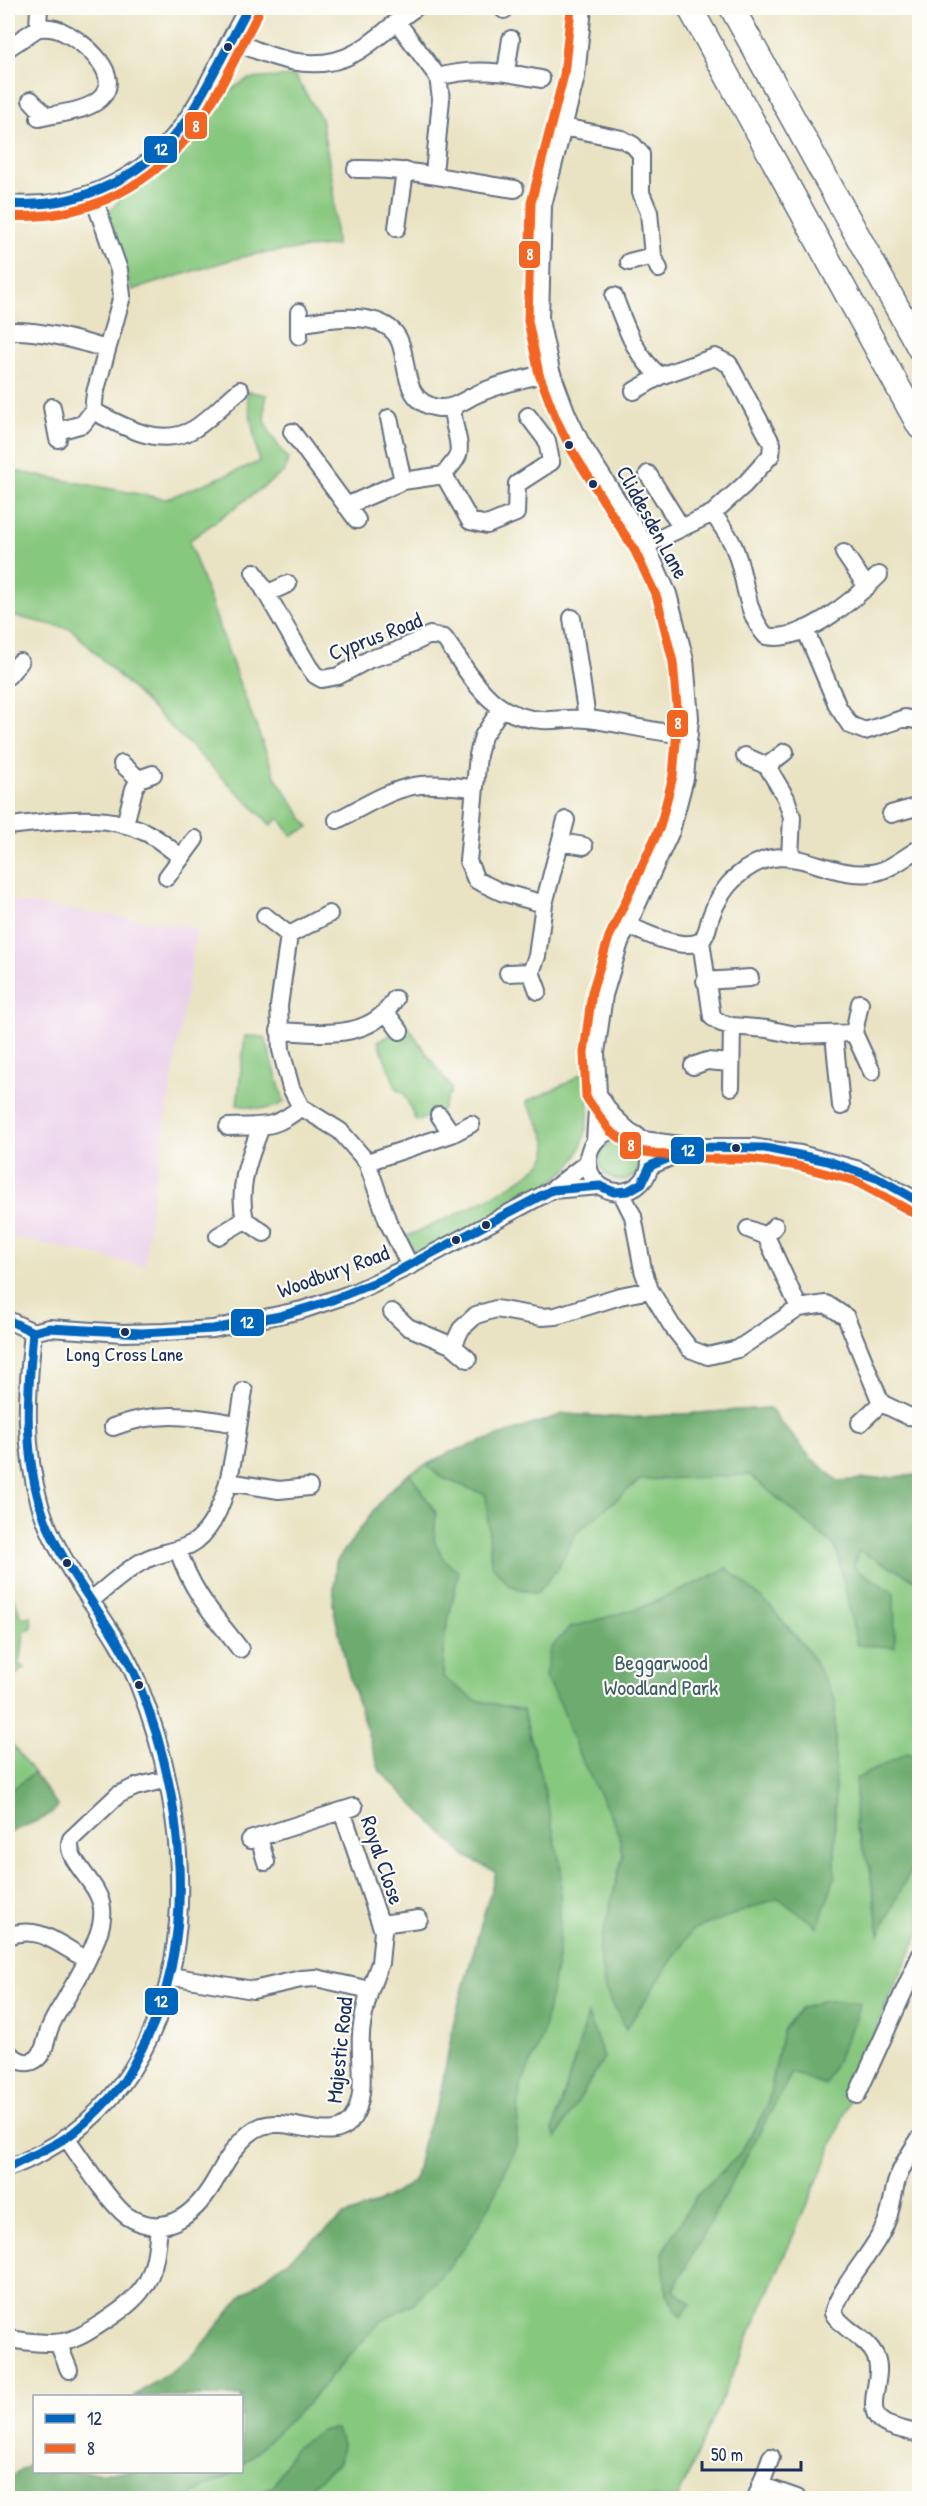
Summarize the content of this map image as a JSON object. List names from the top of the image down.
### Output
{
  "streets": {
    "street": [
      "Cliddesden Lane",
      "Cyprus Road",
      "Woodbury Road",
      "Royal Close",
      "Majestic Road"
    ]
  },
  "crossings": [
    ["Cliddesden Lane", "Cyprus Road"],
    ["Cliddesden Lane", "Woodbury Road"],
    ["Royal Close", "Majestic Road"]
  ],
  "parks": ["Beggarwood Woodland Park"],
  "places": ["Long Cross Lane"],
  "lines": ["transit line 12", "transit line 8"],
  "legend": ["12", "8"],
  "scale_bar": "50 m"
}
